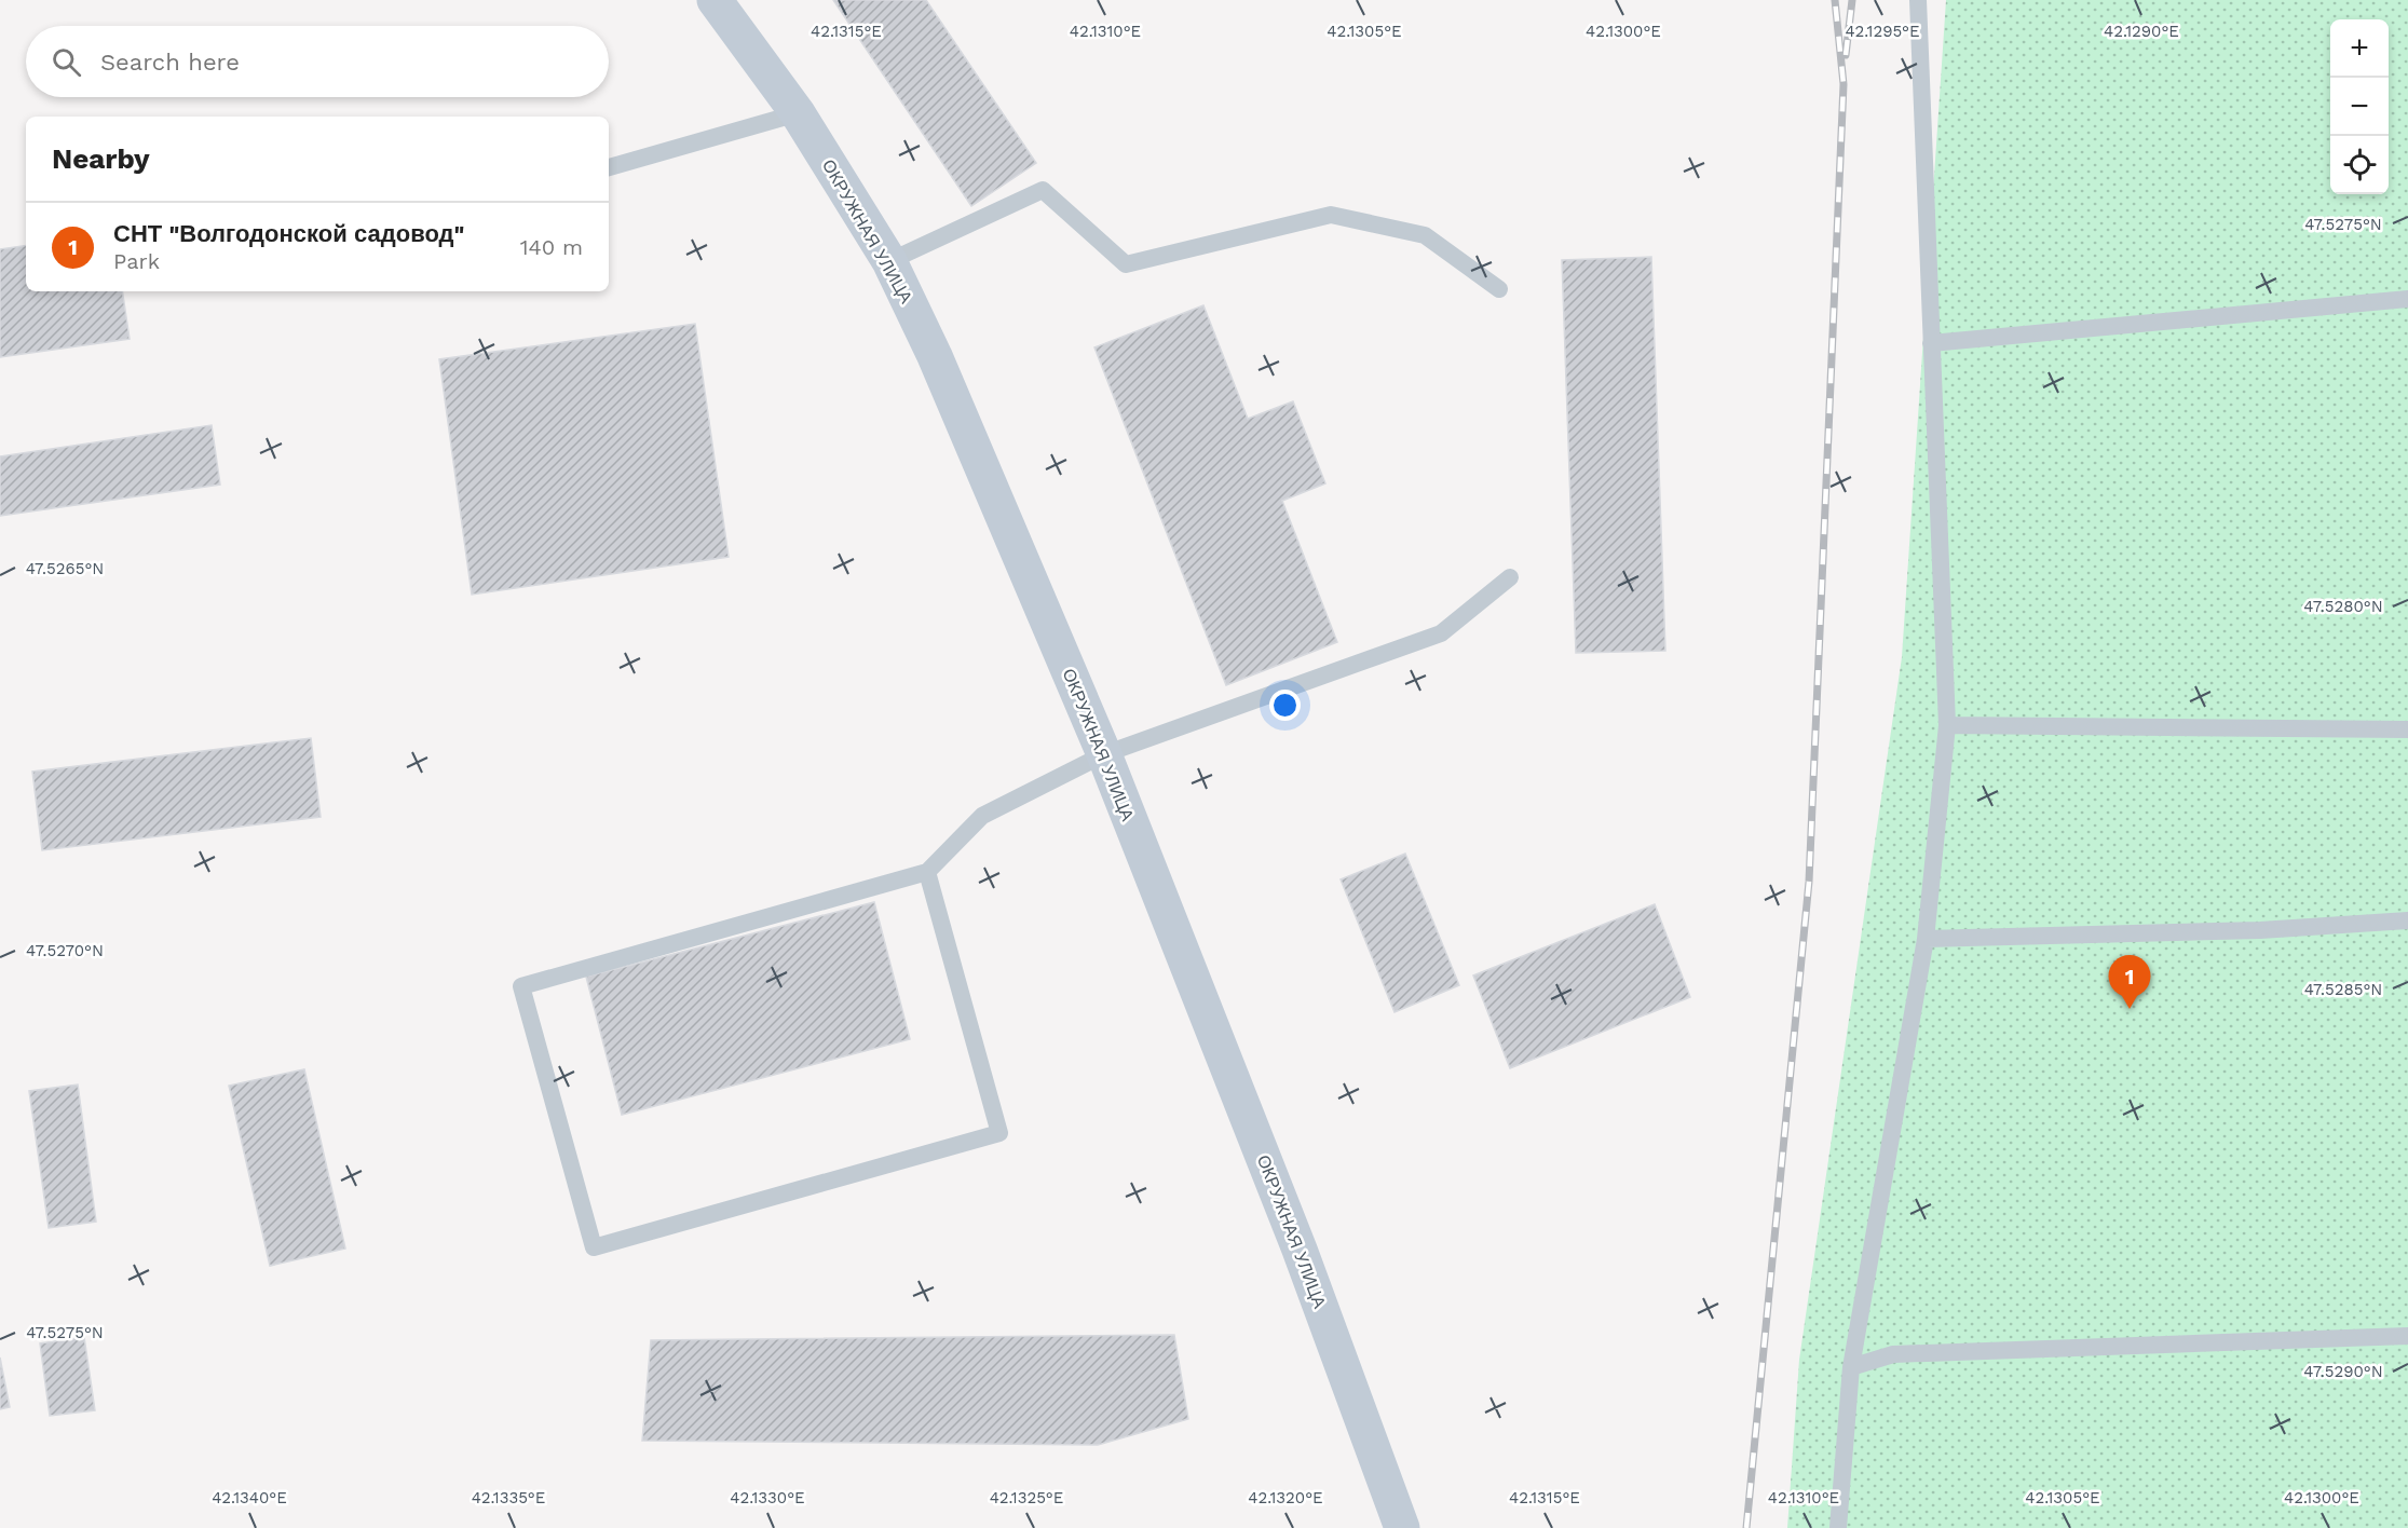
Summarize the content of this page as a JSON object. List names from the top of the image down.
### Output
{
  "streets": {
    "main road": ["ОКРУЖНАЯ УЛИЦА"]
  },
  "page": {
    "map_buttons": ["+", "−"],
    "search": "Search here",
    "heading": "Nearby",
    "list": [
      {
        "mark": "1",
        "name": "СНТ \"Волгодонской садовод\"",
        "note": "Park",
        "value": "140 m"
      }
    ],
    "pins": "1"
  },
  "coordinates": [
    "42.1315°E",
    "42.1310°E",
    "42.1305°E",
    "42.1300°E",
    "42.1295°E",
    "42.1290°E",
    "47.5275°N",
    "47.5265°N",
    "47.5280°N",
    "47.5270°N",
    "47.5285°N",
    "47.5290°N",
    "42.1340°E",
    "42.1335°E",
    "42.1330°E",
    "42.1325°E",
    "42.1320°E"
  ]
}
